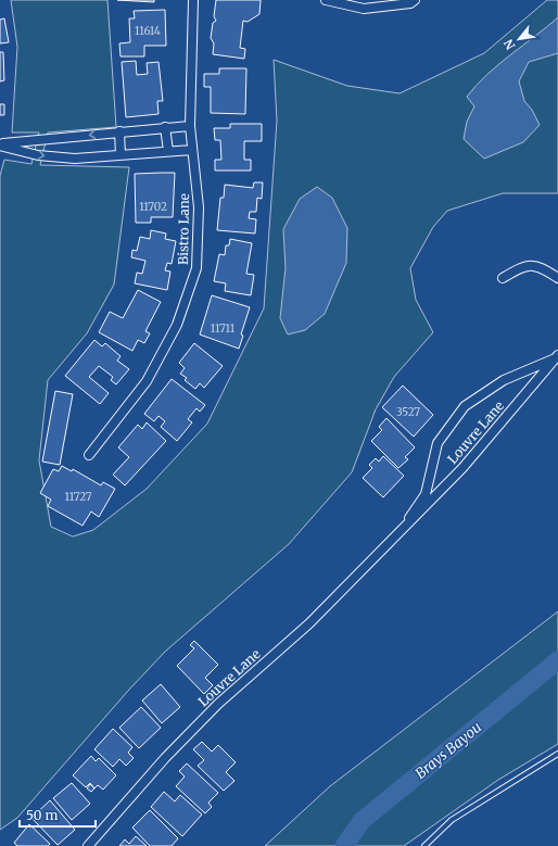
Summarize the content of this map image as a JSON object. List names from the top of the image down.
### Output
{
  "streets": {
    "street": ["Bistro Lane", "Louvre Lane"]
  },
  "water": ["Brays Bayou"],
  "house_numbers": [
    "11614",
    "11702",
    "11711",
    "3527",
    "11727"
  ],
  "scale_bar": "50 m",
  "north": "bottom left"
}
